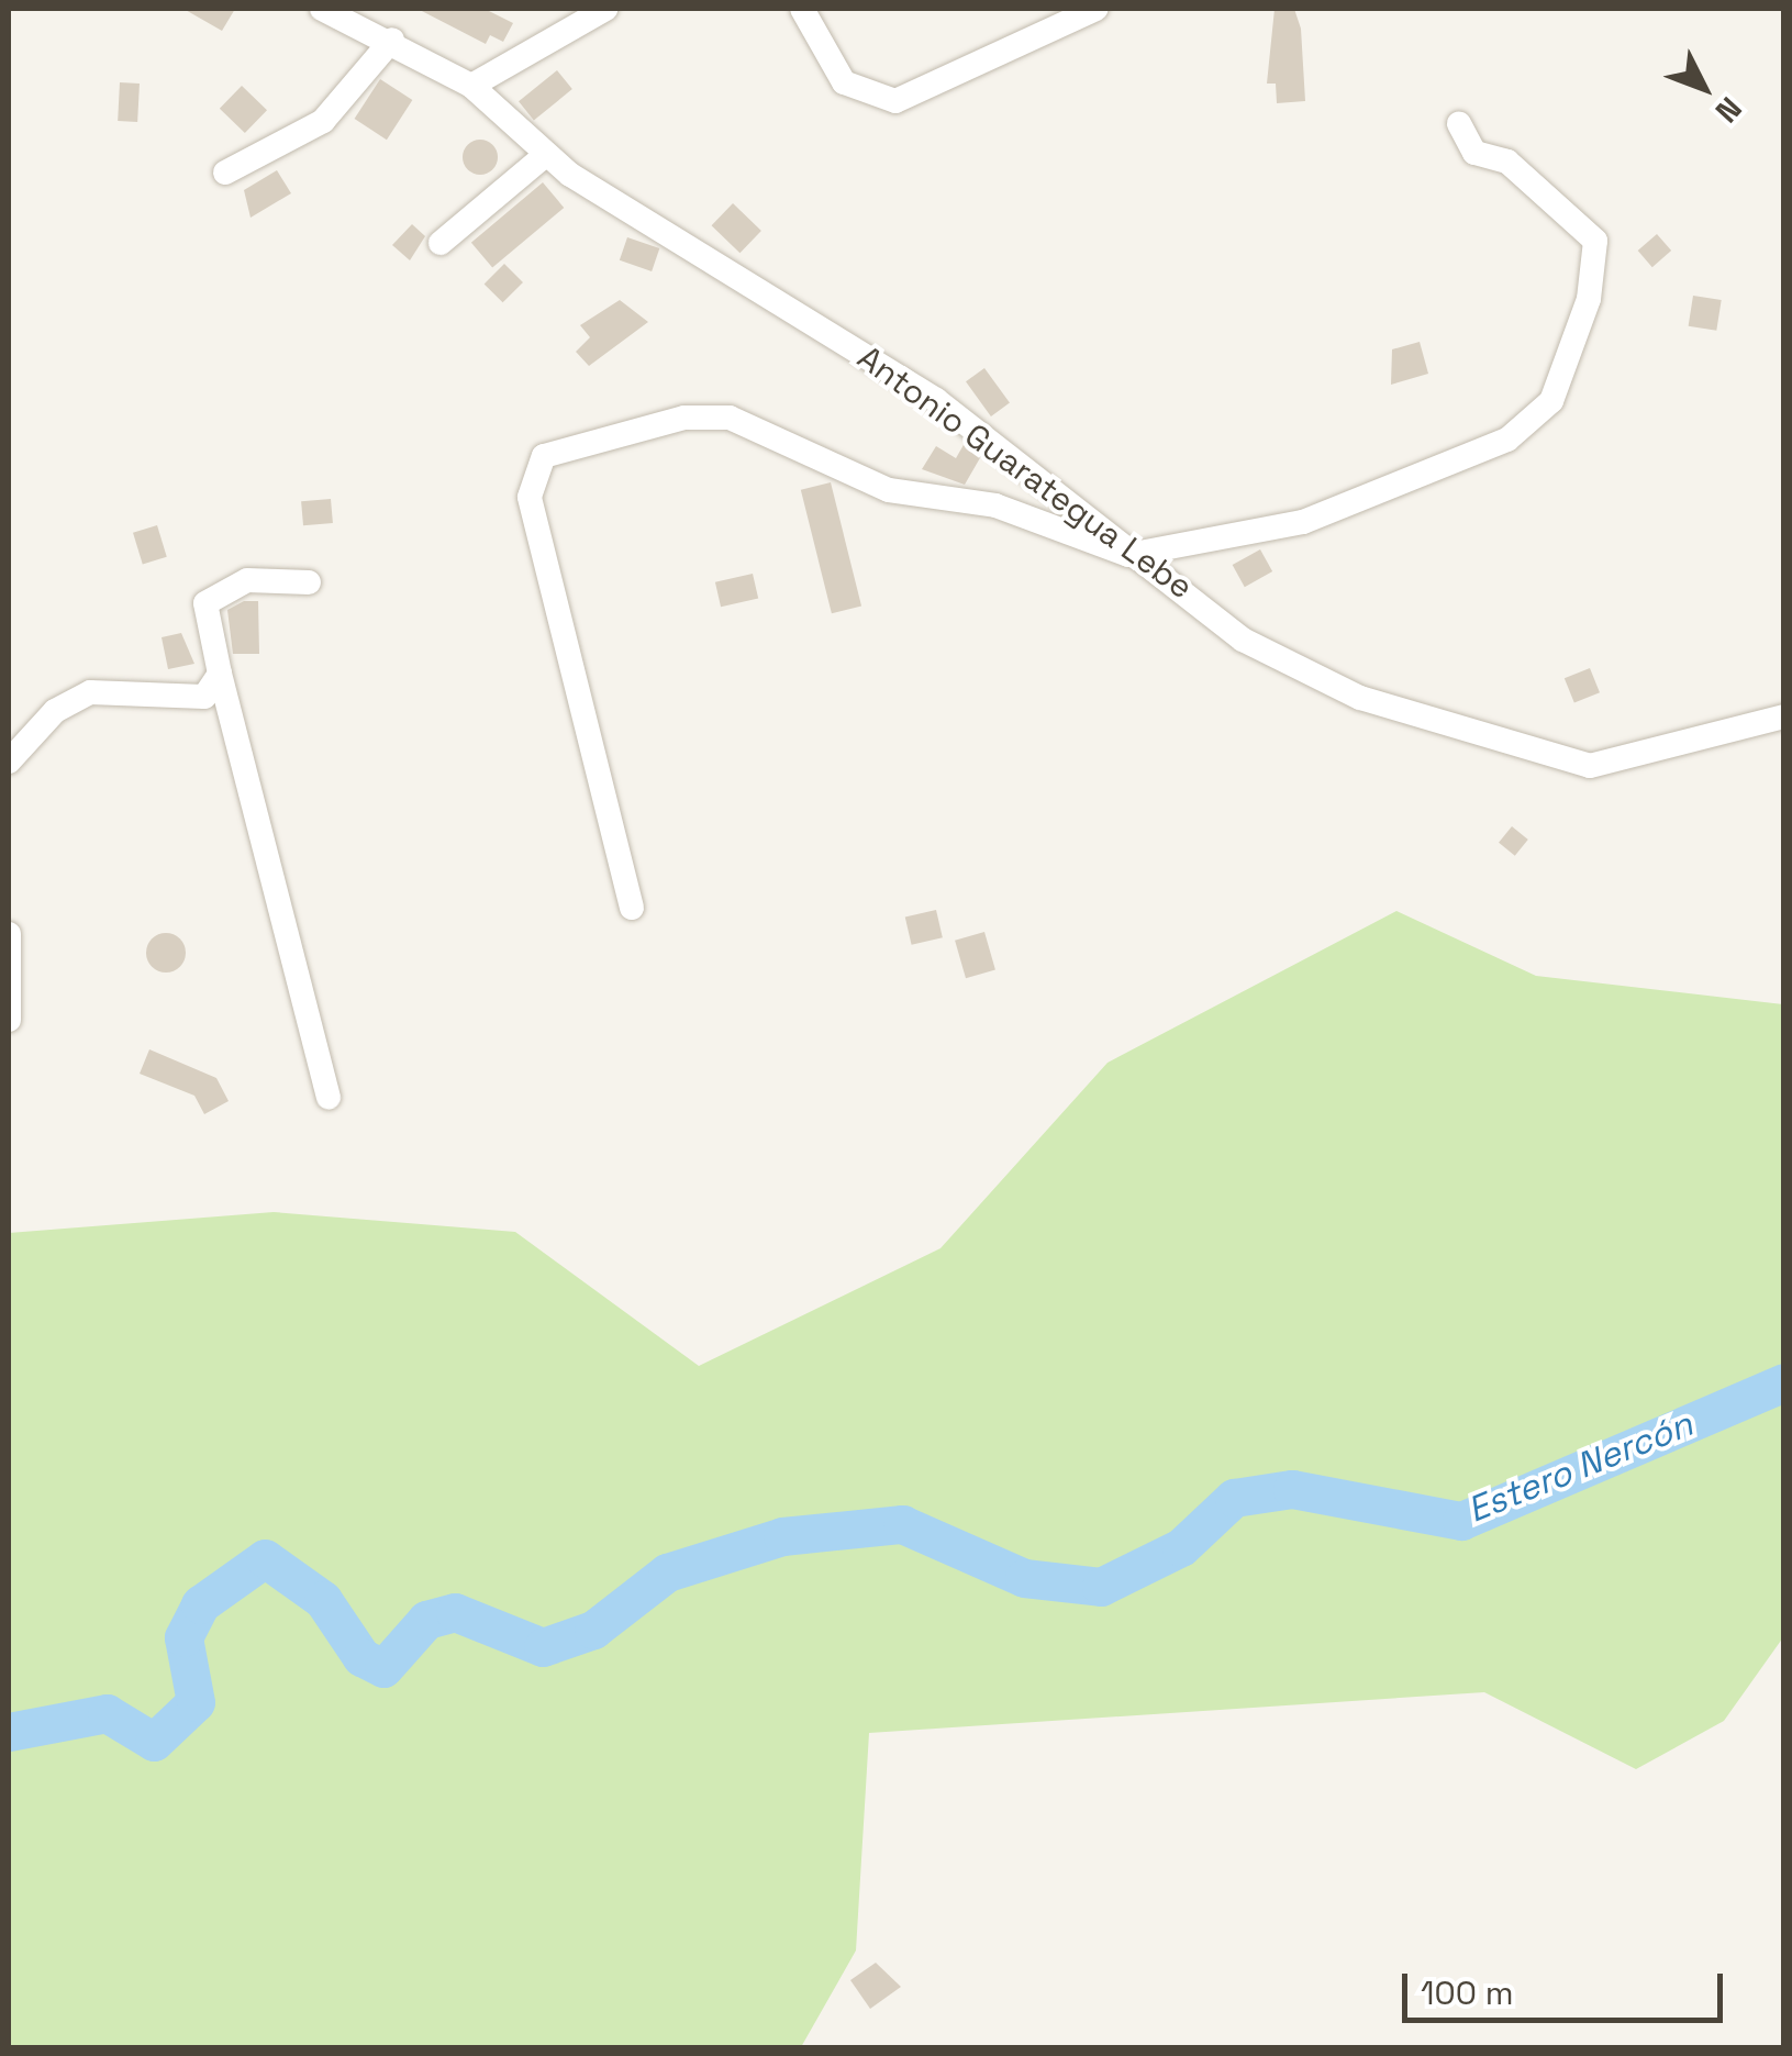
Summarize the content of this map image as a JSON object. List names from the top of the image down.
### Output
{
  "streets": {
    "street": ["Antonio Guarategua Lebe"]
  },
  "water": ["Estero Nercón"],
  "scale_bar": "100 m",
  "north": "bottom right"
}
